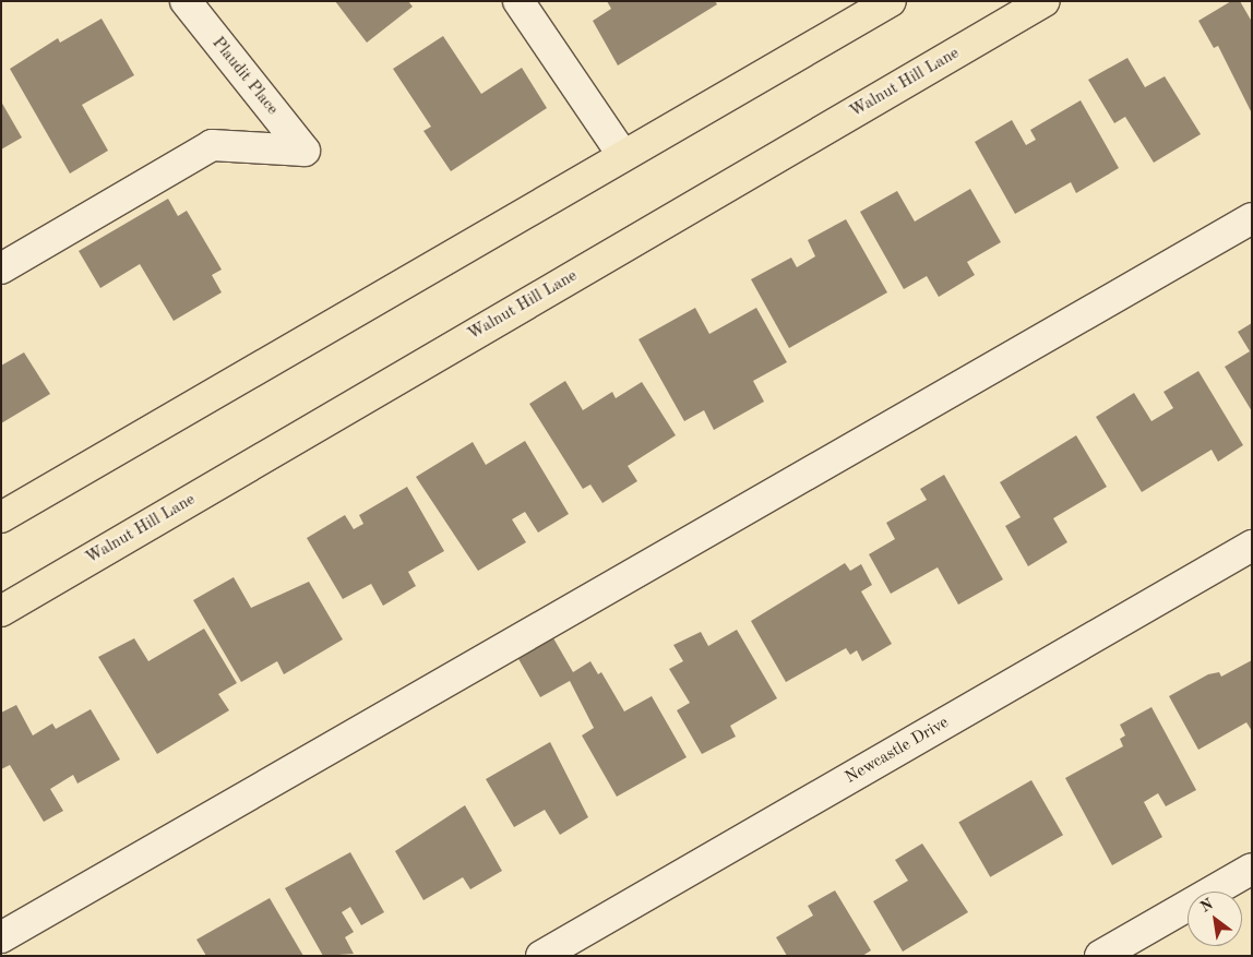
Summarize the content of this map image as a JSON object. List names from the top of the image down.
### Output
{
  "streets": {
    "main road": ["Walnut Hill Lane"],
    "street": ["Plaudit Place", "Newcastle Drive"]
  },
  "north": "top left"
}
